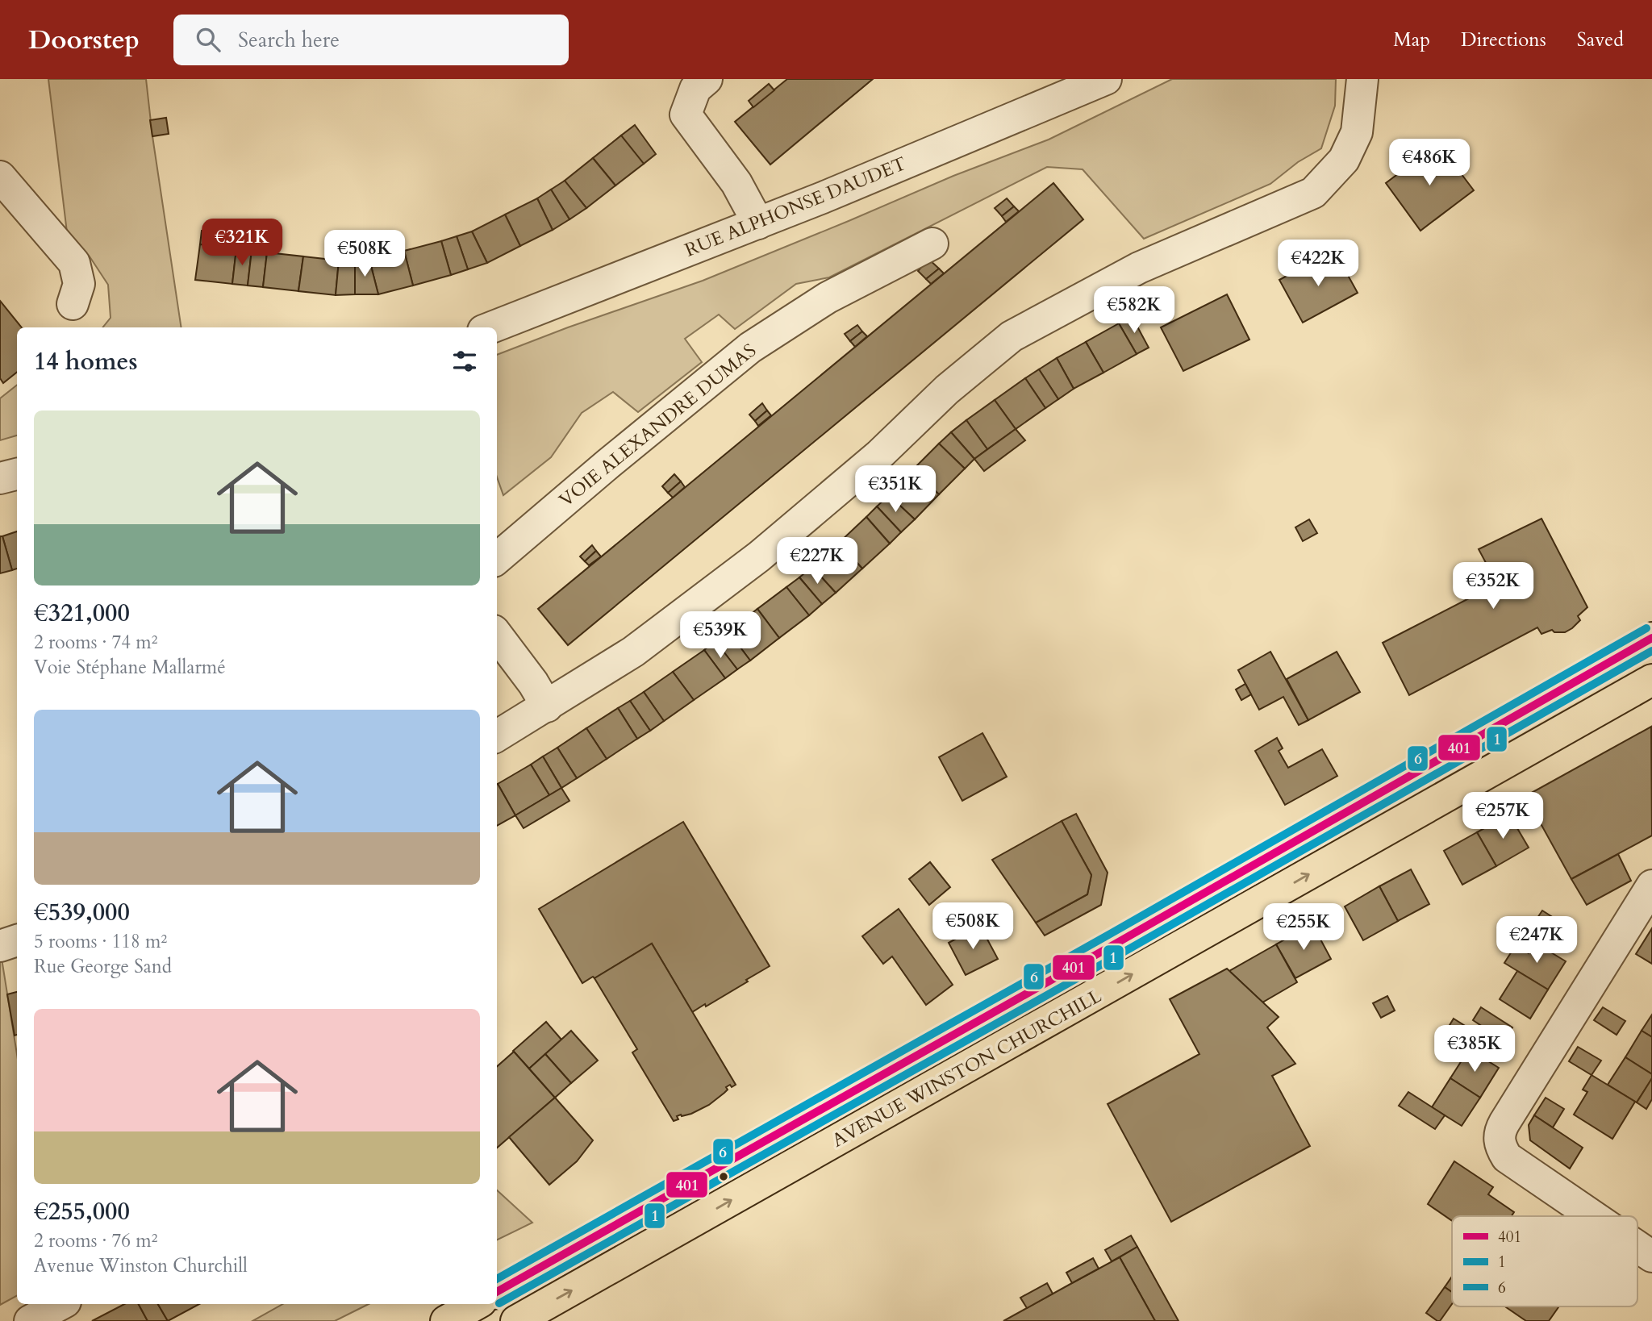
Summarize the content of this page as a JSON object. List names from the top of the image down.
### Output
{
  "streets": {
    "main road": ["AVENUE WINSTON CHURCHILL"],
    "street": ["RUE ALPHONSE DAUDET", "VOIE ALEXANDRE DUMAS"]
  },
  "lines": ["transit line 6", "transit line 401", "transit line 1"],
  "legend": ["401", "1", "6"],
  "page": {
    "header": "Doorstep",
    "search": "Search here",
    "nav": ["Map", "Directions", "Saved"],
    "price": [
      "€486K",
      "€321K",
      "€508K",
      "€422K",
      "€582K",
      "€351K",
      "€227K",
      "€352K",
      "€539K",
      "€257K",
      "€508K",
      "€255K",
      "€247K",
      "€385K"
    ],
    "heading": "14 homes",
    "list": [
      {
        "name": "€321,000",
        "note": "2 rooms · 74 m² · Voie Stéphane Mallarmé"
      },
      {
        "name": "€539,000",
        "note": "5 rooms · 118 m² · Rue George Sand"
      },
      {
        "name": "€255,000",
        "note": "2 rooms · 76 m² · Avenue Winston Churchill"
      }
    ]
  }
}
